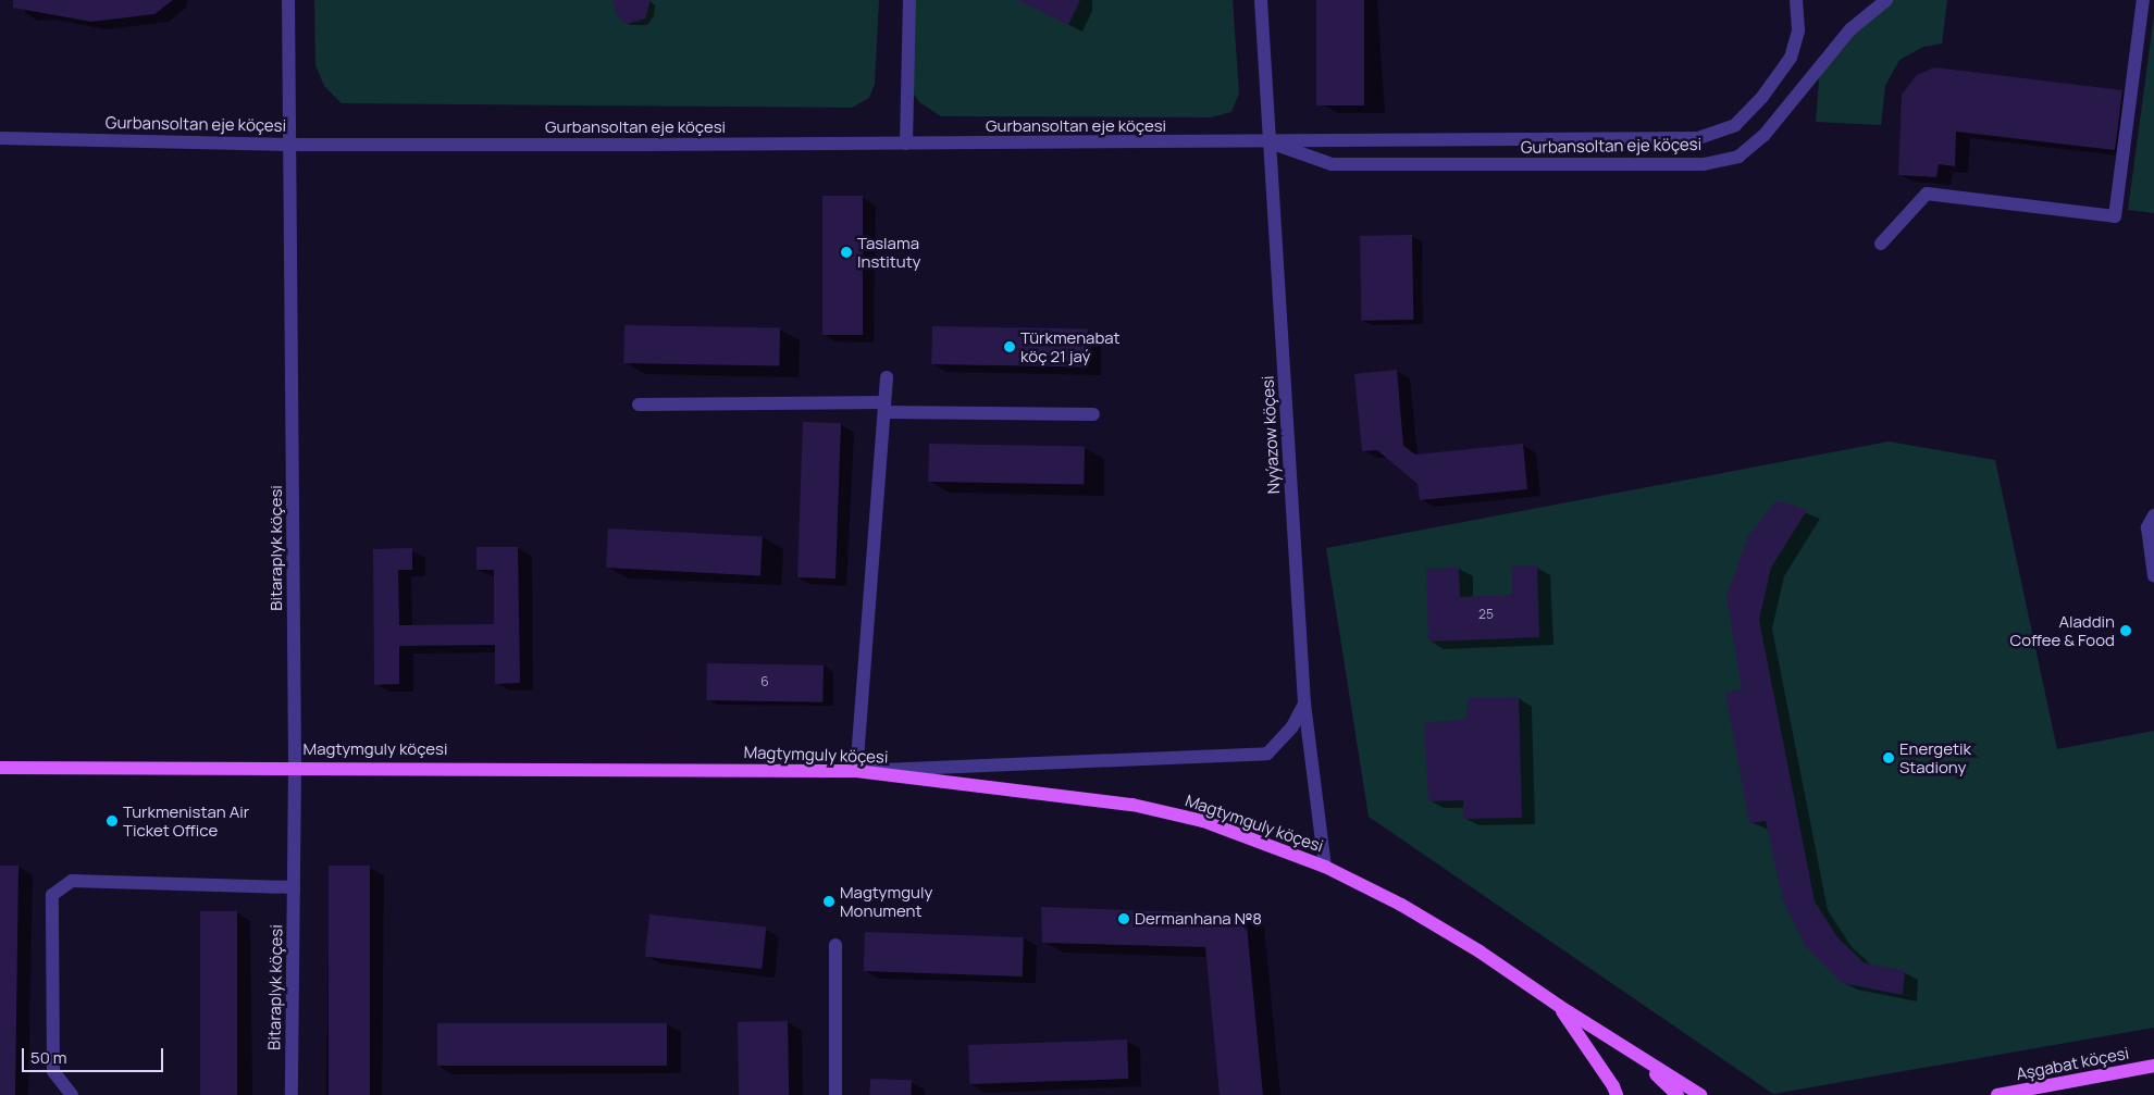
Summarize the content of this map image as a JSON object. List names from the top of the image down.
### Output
{
  "streets": {
    "main road": ["Magtymguly köçesi", "Aşgabat köçesi"],
    "street": ["Gurbansoltan eje köçesi", "Nyýazow köçesi", "Bitaraplyk köçesi"]
  },
  "crossings": [
    ["Gurbansoltan eje köçesi", "Nyýazow köçesi"],
    ["Gurbansoltan eje köçesi", "Bitaraplyk köçesi"],
    ["Nyýazow köçesi", "Magtymguly köçesi"],
    ["Bitaraplyk köçesi", "Magtymguly köçesi"]
  ],
  "places": [
    "Taslama Instituty",
    "Türkmenabat köç 21 jaý",
    "Aladdin Coffee & Food",
    "Energetik Stadiony",
    "Turkmenistan Air Ticket Office",
    "Magtymguly Monument",
    "Dermanhana №8"
  ],
  "house_numbers": ["25", "6"],
  "scale_bar": "50 m"
}
